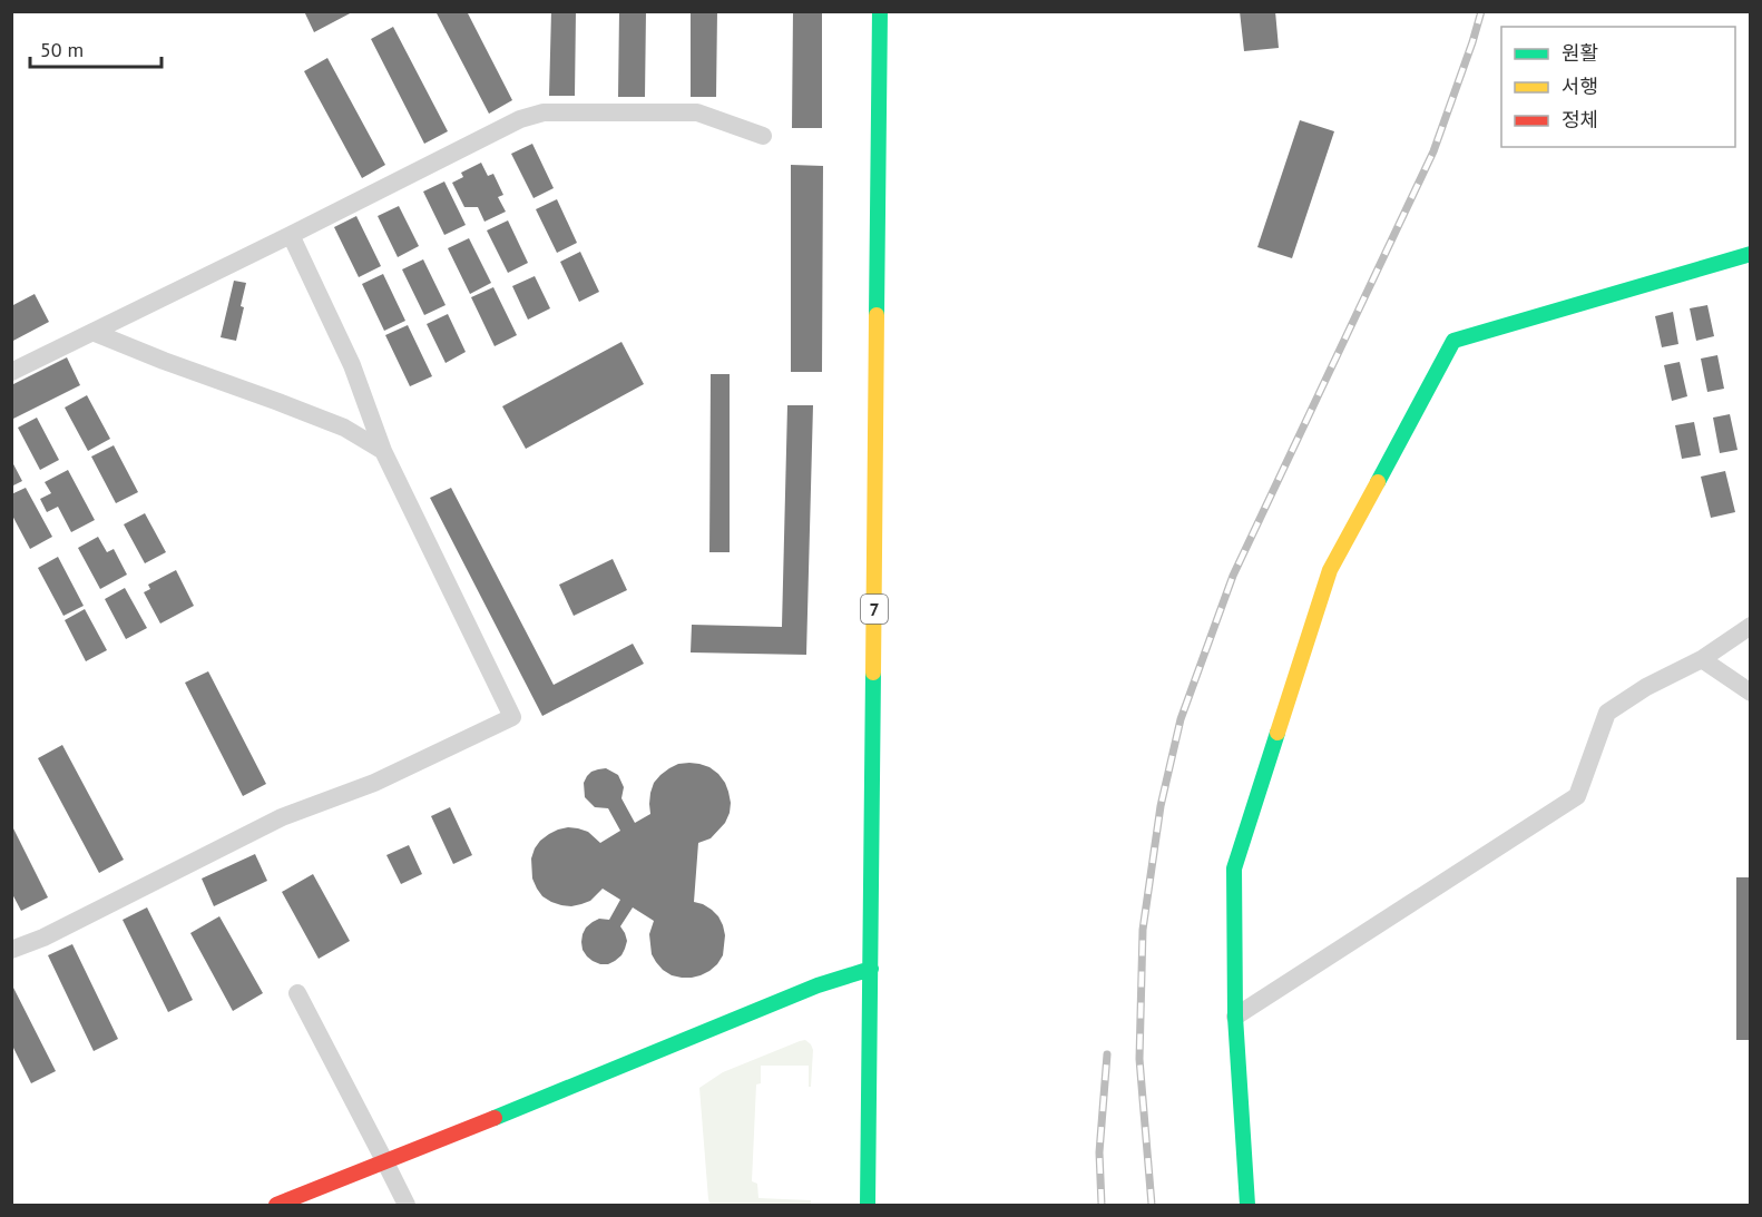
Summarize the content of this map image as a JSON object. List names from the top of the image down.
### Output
{
  "streets": {
    "main road": ["7"]
  },
  "legend": ["원활", "서행", "정체"],
  "scale_bar": "50 m"
}
